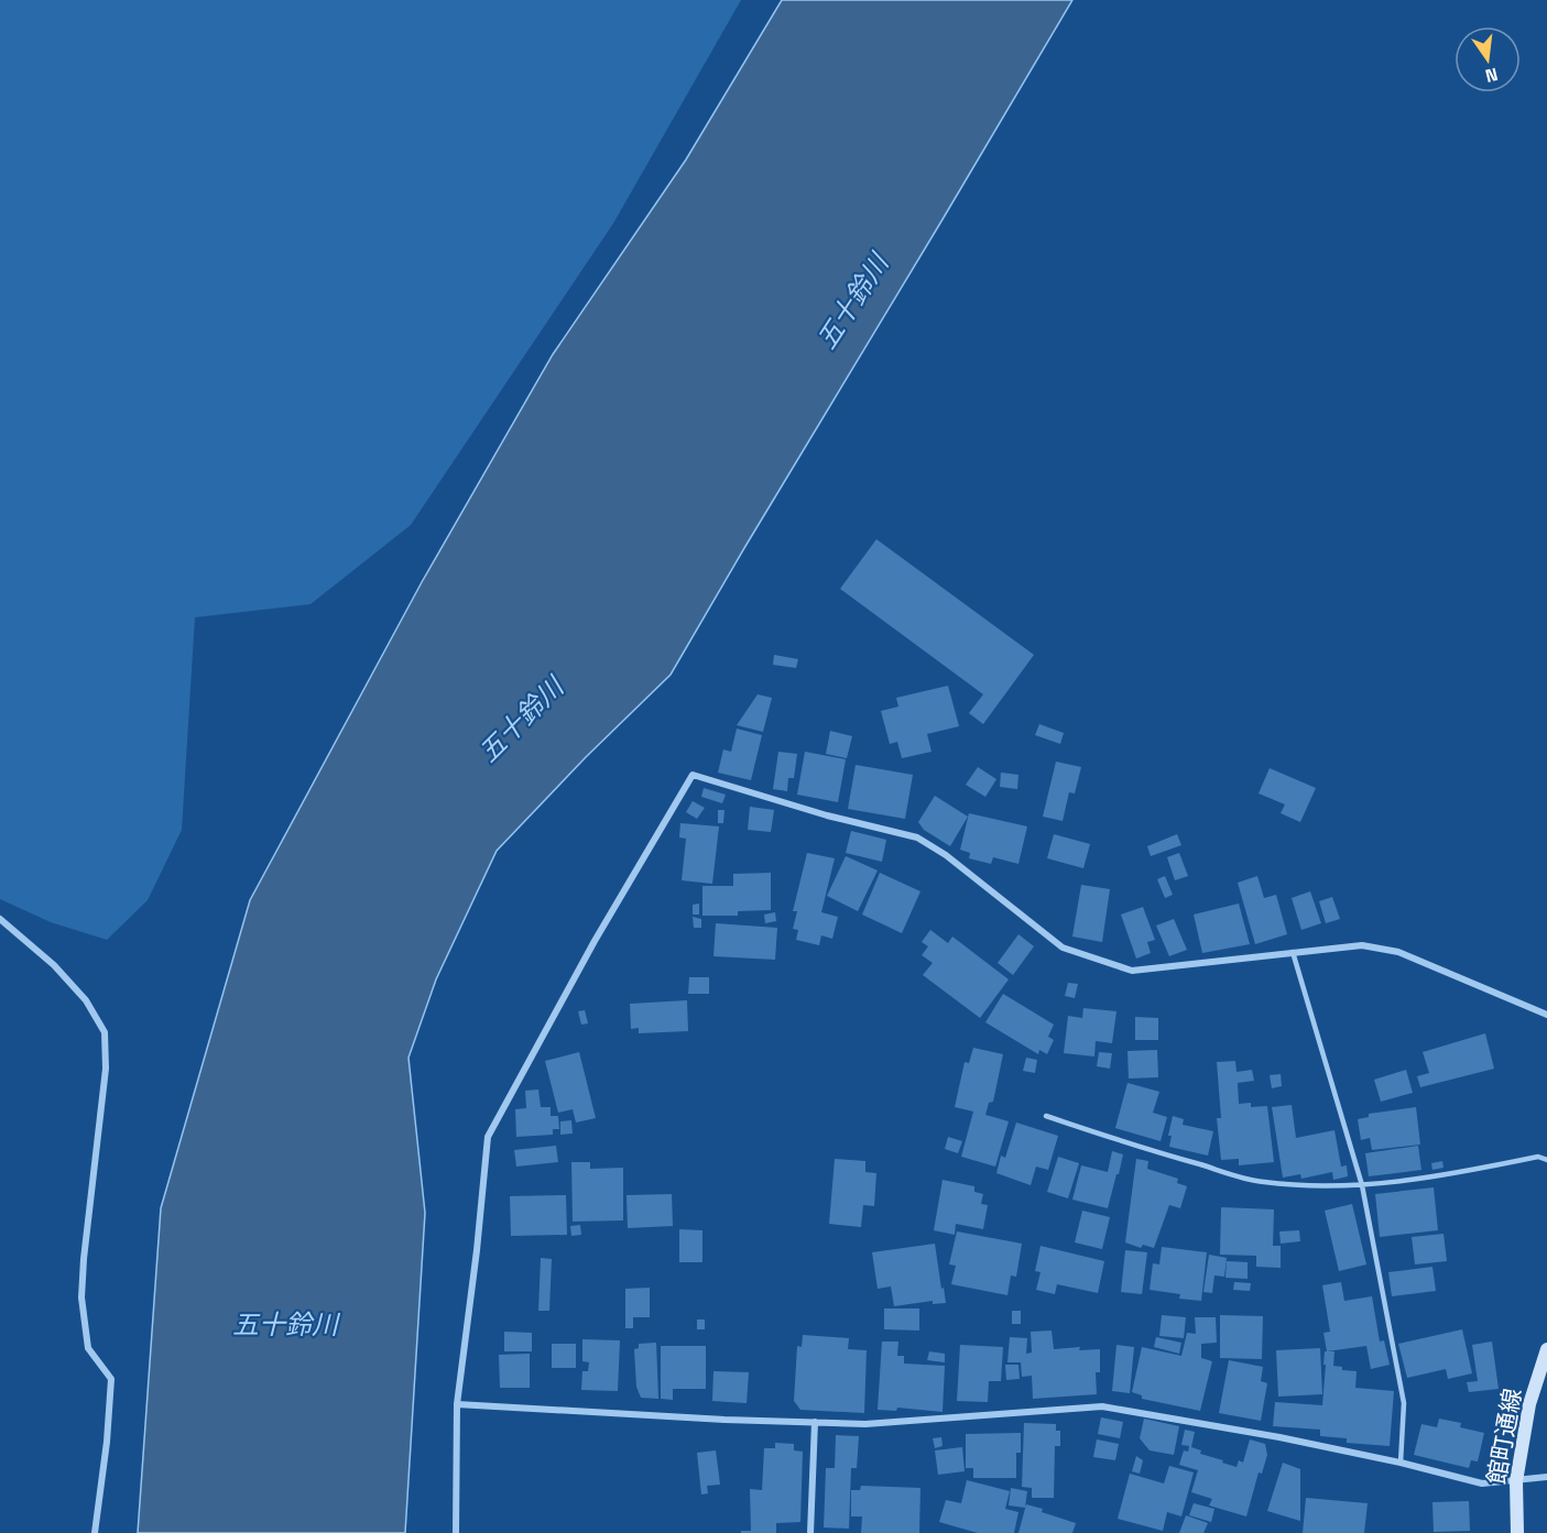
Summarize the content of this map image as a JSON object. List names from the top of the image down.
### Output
{
  "streets": {
    "main road": ["館町通線"]
  },
  "water": ["五十鈴川"],
  "north": "bottom"
}
